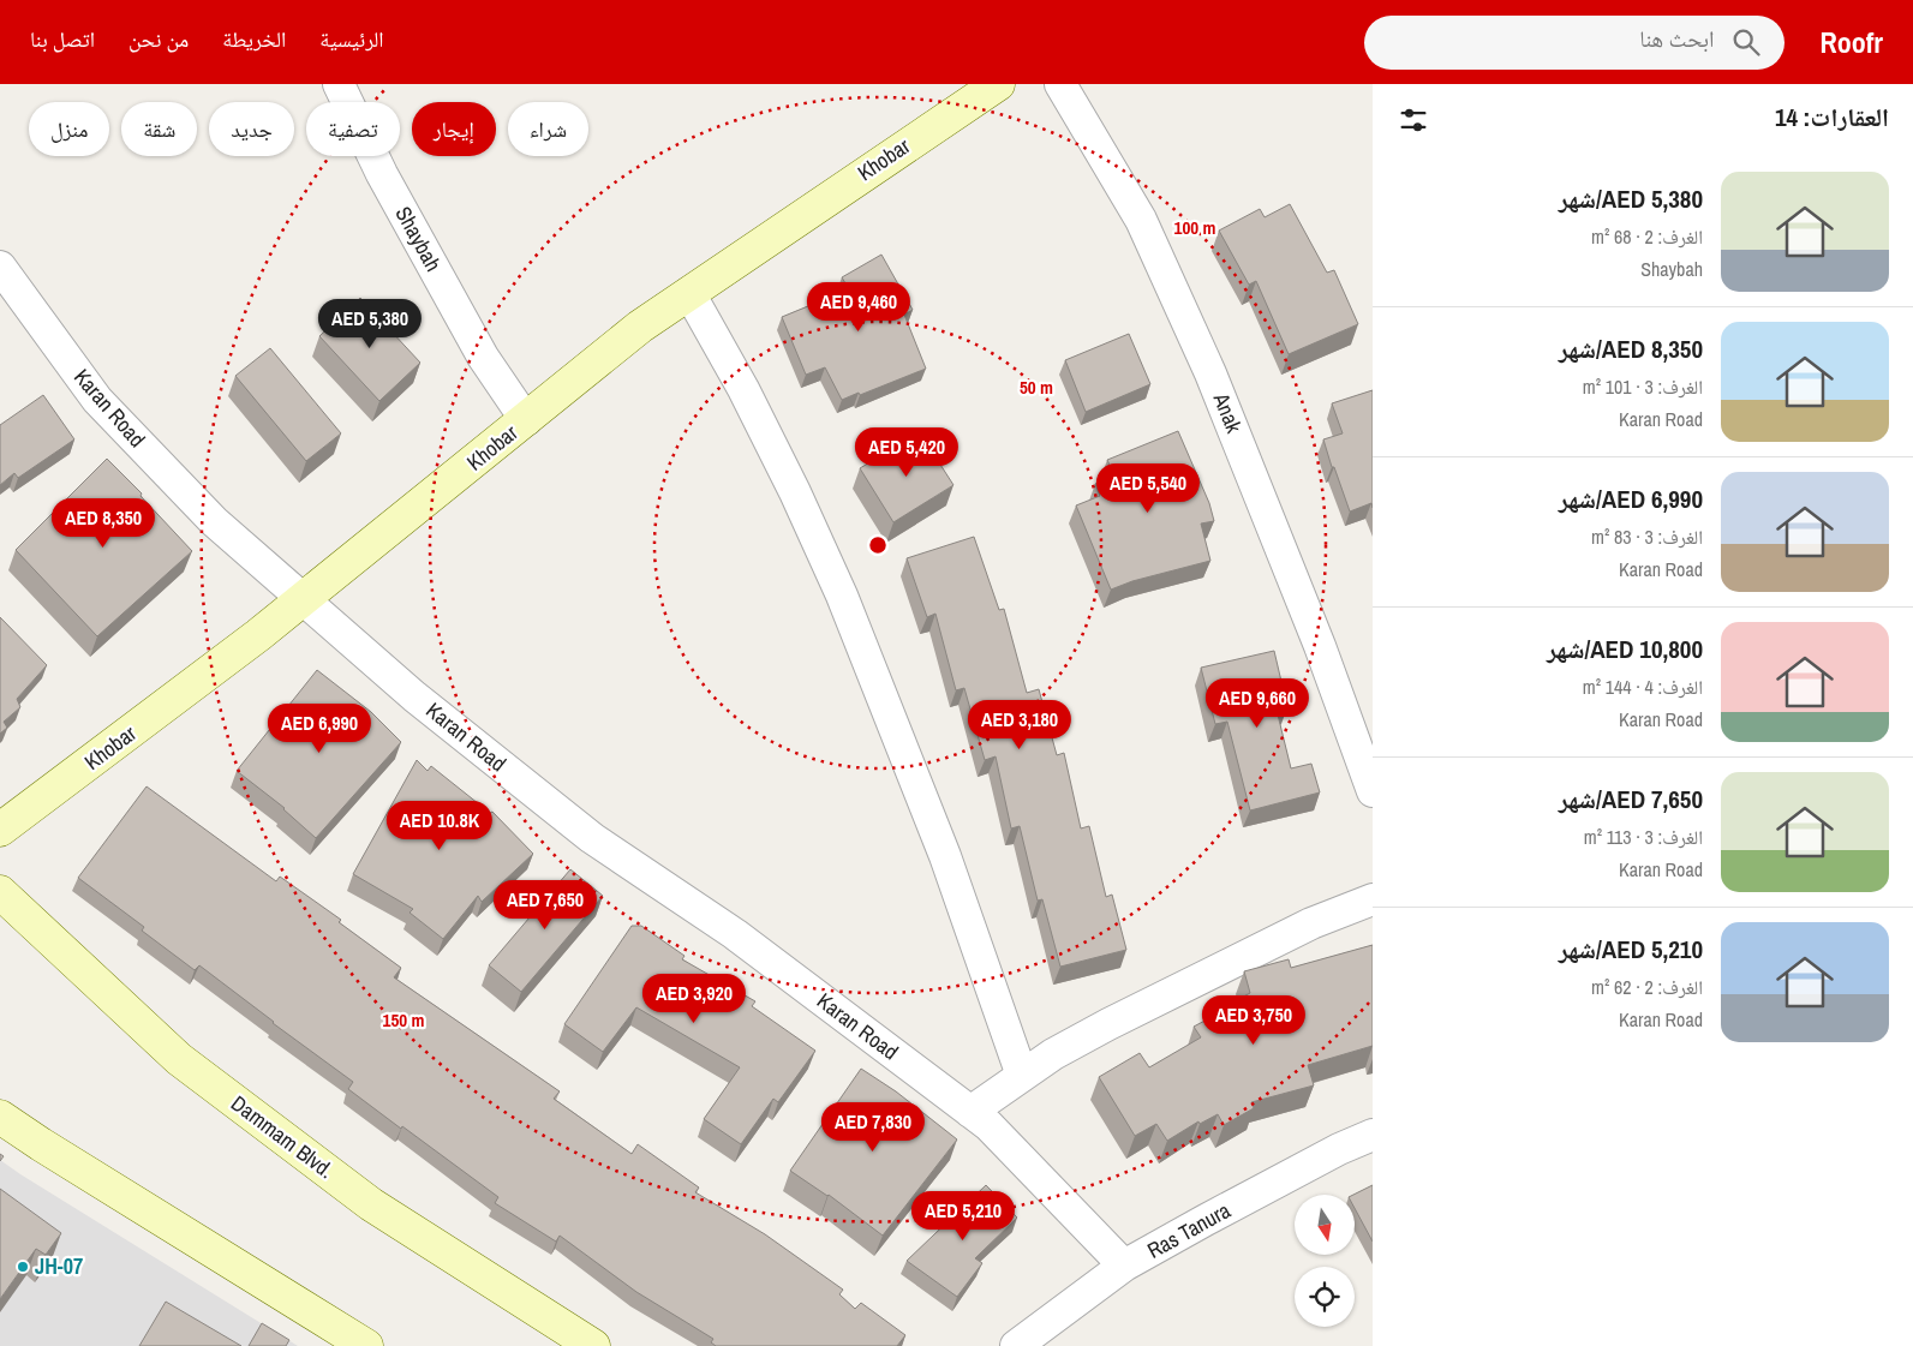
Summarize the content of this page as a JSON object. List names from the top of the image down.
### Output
{
  "streets": {
    "main road": ["Khobar", "Dammam Blvd."],
    "street": [
      "Shaybah",
      "Karan Road",
      "Anak",
      "Ras Tanura"
    ]
  },
  "crossings": [
    ["Khobar", "Shaybah"],
    ["Khobar", "Karan Road"],
    ["Karan Road", "Ras Tanura"]
  ],
  "places": ["JH-07"],
  "north": "bottom",
  "page": {
    "header": "Roofr",
    "search": "ابحث هنا",
    "nav": [
      "الرئيسية",
      "الخريطة",
      "من نحن",
      "اتصل بنا"
    ],
    "heading": "العقارات: 14",
    "chip": [
      "شراء",
      "إيجار",
      "تصفية",
      "جديد",
      "شقة",
      "منزل"
    ],
    "list": [
      {
        "name": "AED 5,380/شهر",
        "note": "الغرف: 2 · 68 m² · Shaybah"
      },
      {
        "name": "AED 8,350/شهر",
        "note": "الغرف: 3 · 101 m² · Karan Road"
      },
      {
        "name": "AED 6,990/شهر",
        "note": "الغرف: 3 · 83 m² · Karan Road"
      },
      {
        "name": "AED 10,800/شهر",
        "note": "الغرف: 4 · 144 m² · Karan Road"
      },
      {
        "name": "AED 7,650/شهر",
        "note": "الغرف: 3 · 113 m² · Karan Road"
      },
      {
        "name": "AED 5,210/شهر",
        "note": "الغرف: 2 · 62 m² · Karan Road"
      }
    ],
    "price": [
      "AED 9,460",
      "AED 5,380",
      "AED 5,420",
      "AED 5,540",
      "AED 8,350",
      "AED 9,660",
      "AED 3,180",
      "AED 6,990",
      "AED 10.8K",
      "AED 7,650",
      "AED 3,920",
      "AED 3,750",
      "AED 7,830",
      "AED 5,210"
    ]
  },
  "rings": ["100 m", "50 m", "150 m"]
}
